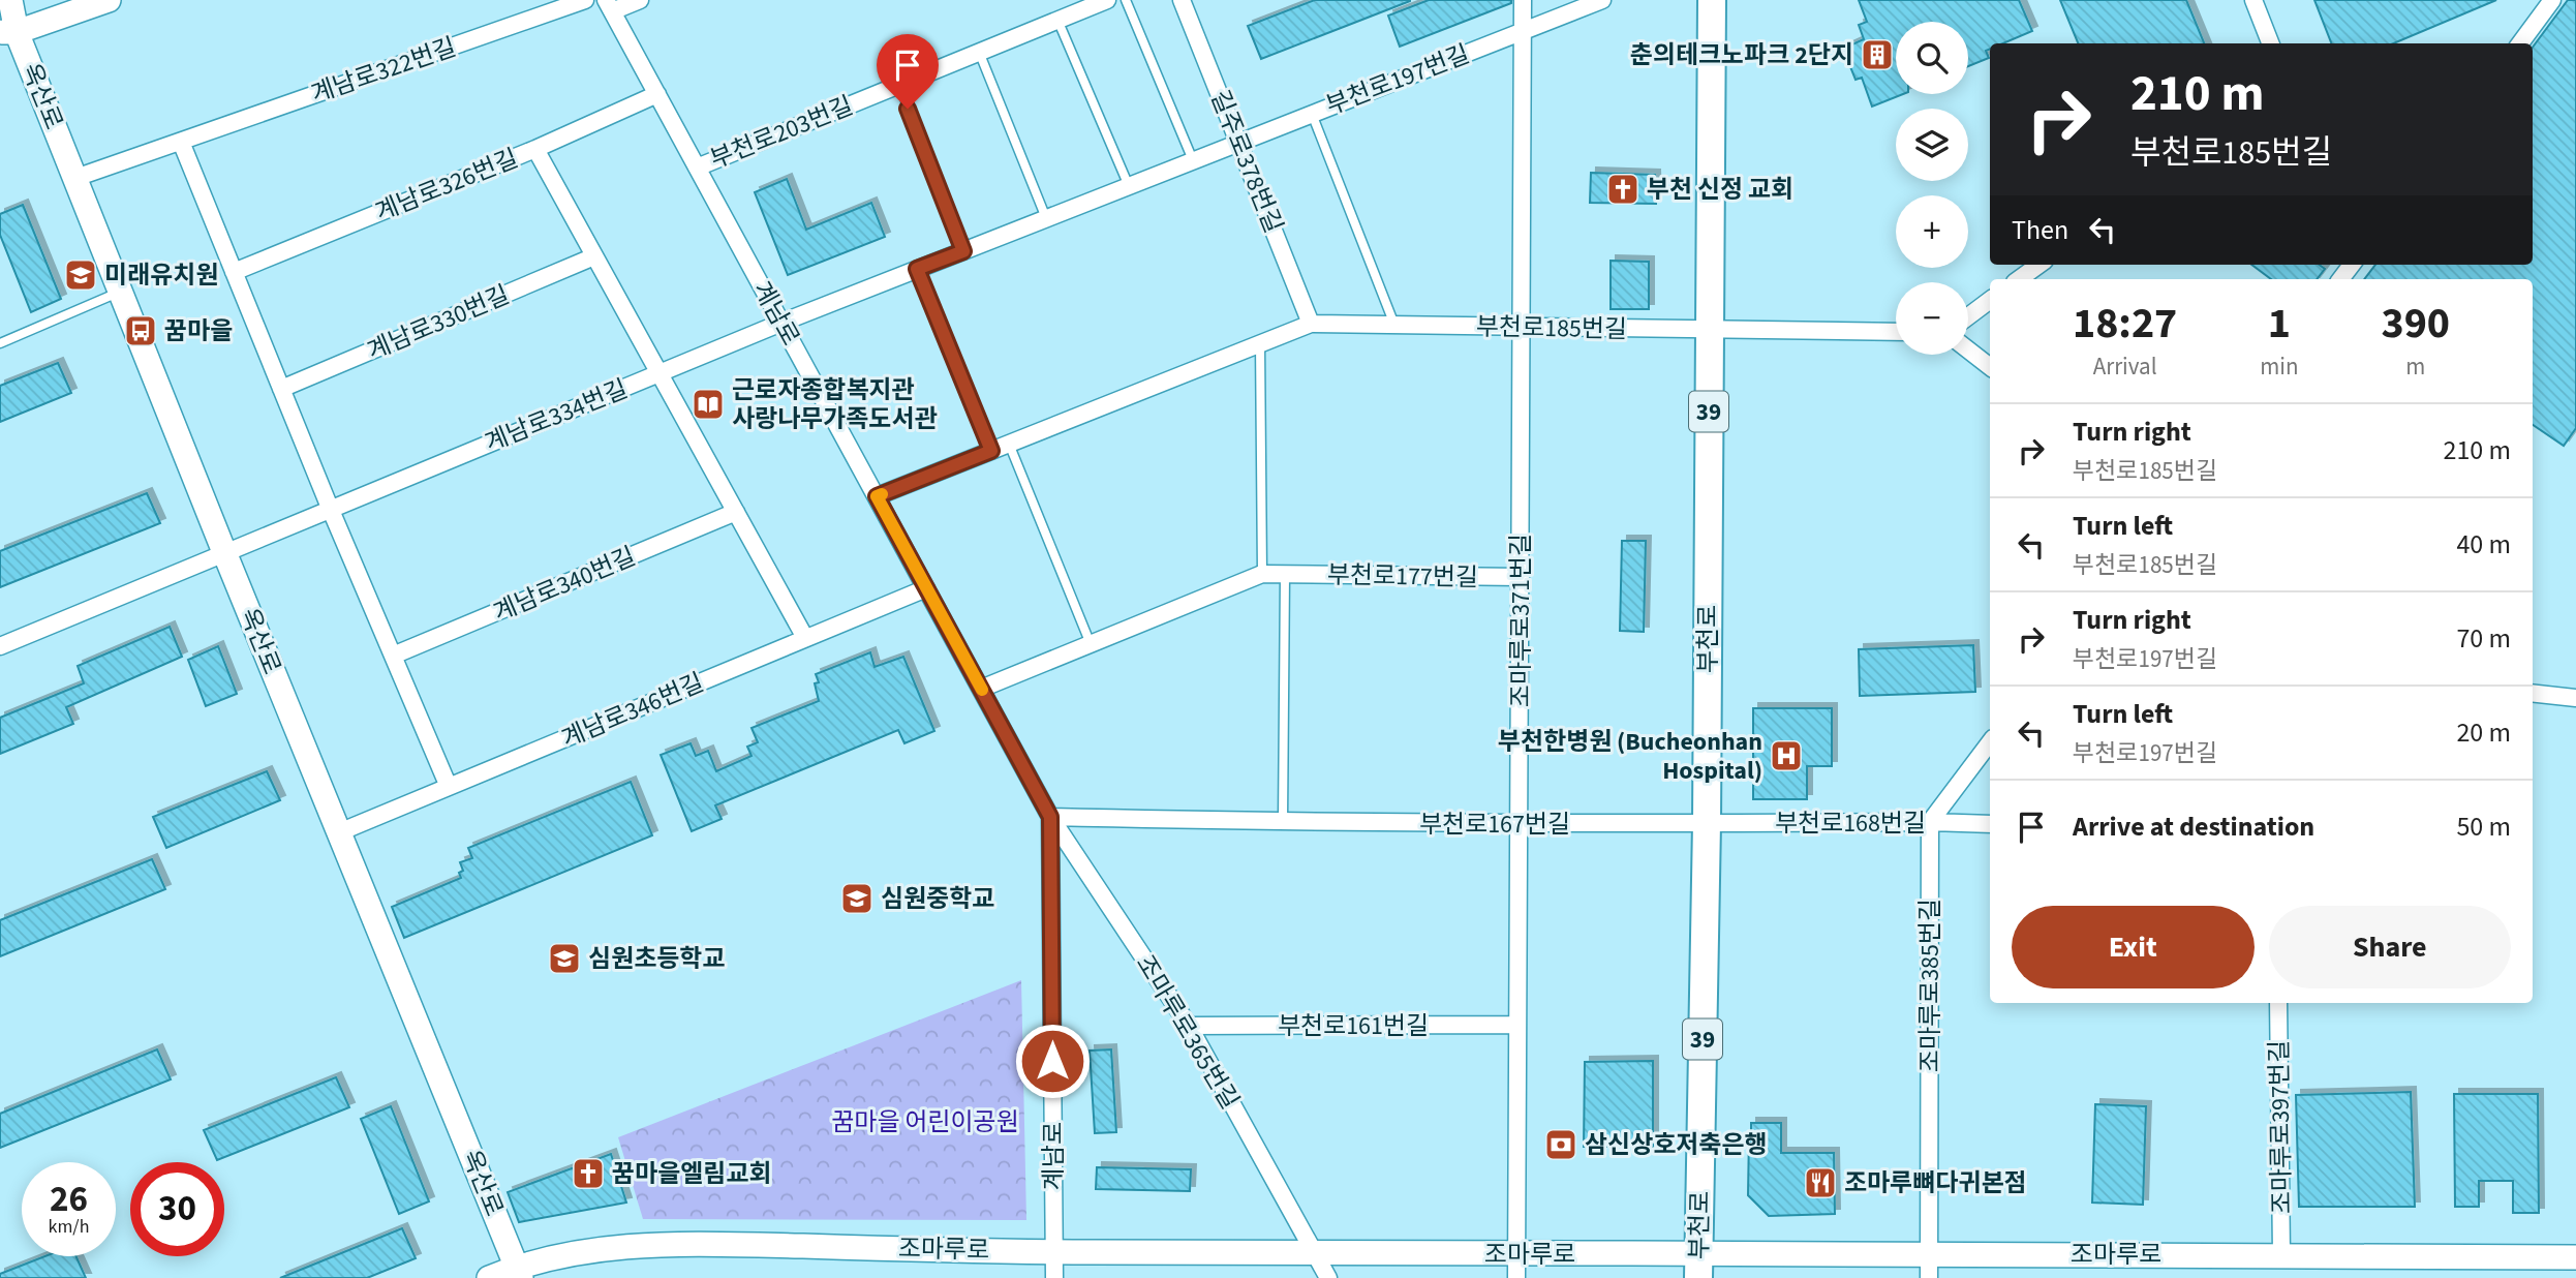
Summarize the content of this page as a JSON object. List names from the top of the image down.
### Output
{
  "streets": {
    "main road": ["39", "부천로"],
    "street": [
      "계남로322번길",
      "부천로197번길",
      "옥산로",
      "부천로203번길",
      "길주로378번길",
      "계남로326번길",
      "계남로",
      "계남로330번길",
      "부천로185번길",
      "계남로334번길",
      "부천로177번길",
      "계남로340번길",
      "조마루로371번길",
      "계남로346번길",
      "부천로168번길",
      "부천로167번길",
      "조마루로385번길",
      "부천로161번길",
      "조마루로365번길",
      "조마루로397번길",
      "조마루로"
    ]
  },
  "crossings": [
    ["계남로322번길", "옥산로"],
    ["부천로197번길", "길주로378번길"],
    ["부천로197번길", "계남로"],
    ["부천로197번길", "계남로334번길"],
    ["부천로197번길", "조마루로371번길"],
    ["옥산로", "계남로334번길"],
    ["옥산로", "계남로346번길"],
    ["옥산로", "조마루로"],
    ["부천로203번길", "계남로"],
    ["길주로378번길", "부천로185번길"],
    ["계남로326번길", "계남로"],
    ["계남로", "부천로185번길"],
    ["계남로", "계남로334번길"],
    ["계남로", "부천로177번길"],
    ["계남로", "계남로346번길"],
    ["계남로", "부천로167번길"],
    ["계남로", "조마루로365번길"],
    ["계남로", "조마루로"],
    ["부천로185번길", "조마루로371번길"],
    ["부천로185번길", "부천로"],
    ["부천로177번길", "조마루로371번길"],
    ["조마루로371번길", "부천로167번길"],
    ["조마루로371번길", "부천로161번길"],
    ["조마루로371번길", "조마루로"],
    ["부천로", "부천로168번길"],
    ["부천로", "부천로167번길"],
    ["부천로", "조마루로"],
    ["부천로168번길", "부천로167번길"],
    ["부천로168번길", "조마루로385번길"],
    ["부천로167번길", "조마루로365번길"],
    ["조마루로385번길", "조마루로"],
    ["부천로161번길", "조마루로365번길"],
    ["조마루로365번길", "조마루로"],
    ["조마루로397번길", "조마루로"]
  ],
  "parks": ["꿈마을 어린이공원"],
  "places": {
    "building": ["춘의테크노파크 2단지"],
    "church": ["부천 신정 교회", "꿈마을엘림교회"],
    "school or university": ["미래유치원", "심원중학교", "심원초등학교"],
    "bus stop": ["꿈마을"],
    "library": ["근로자종합복지관 사랑나무가족도서관"],
    "hospital": ["부천한병원 (Bucheonhan Hospital)"],
    "bank": ["삼신상호저축은행"],
    "restaurant": ["조마루뼈다귀본점"]
  },
  "page": {
    "map_buttons": ["+", "−"],
    "turn": ["210 m", "부천로185번길"],
    "then": "Then",
    "eta": [
      "18:27",
      "Arrival",
      "1",
      "min",
      "390",
      "m"
    ],
    "list": [
      {
        "name": "Turn right",
        "note": "부천로185번길",
        "value": "210 m"
      },
      {
        "name": "Turn left",
        "note": "부천로185번길",
        "value": "40 m"
      },
      {
        "name": "Turn right",
        "note": "부천로197번길",
        "value": "70 m"
      },
      {
        "name": "Turn left",
        "note": "부천로197번길",
        "value": "20 m"
      },
      {
        "name": "Arrive at destination",
        "value": "50 m"
      }
    ],
    "buttons": ["Exit", "Share"],
    "speed": "26 km/h",
    "limit": "30"
  }
}
